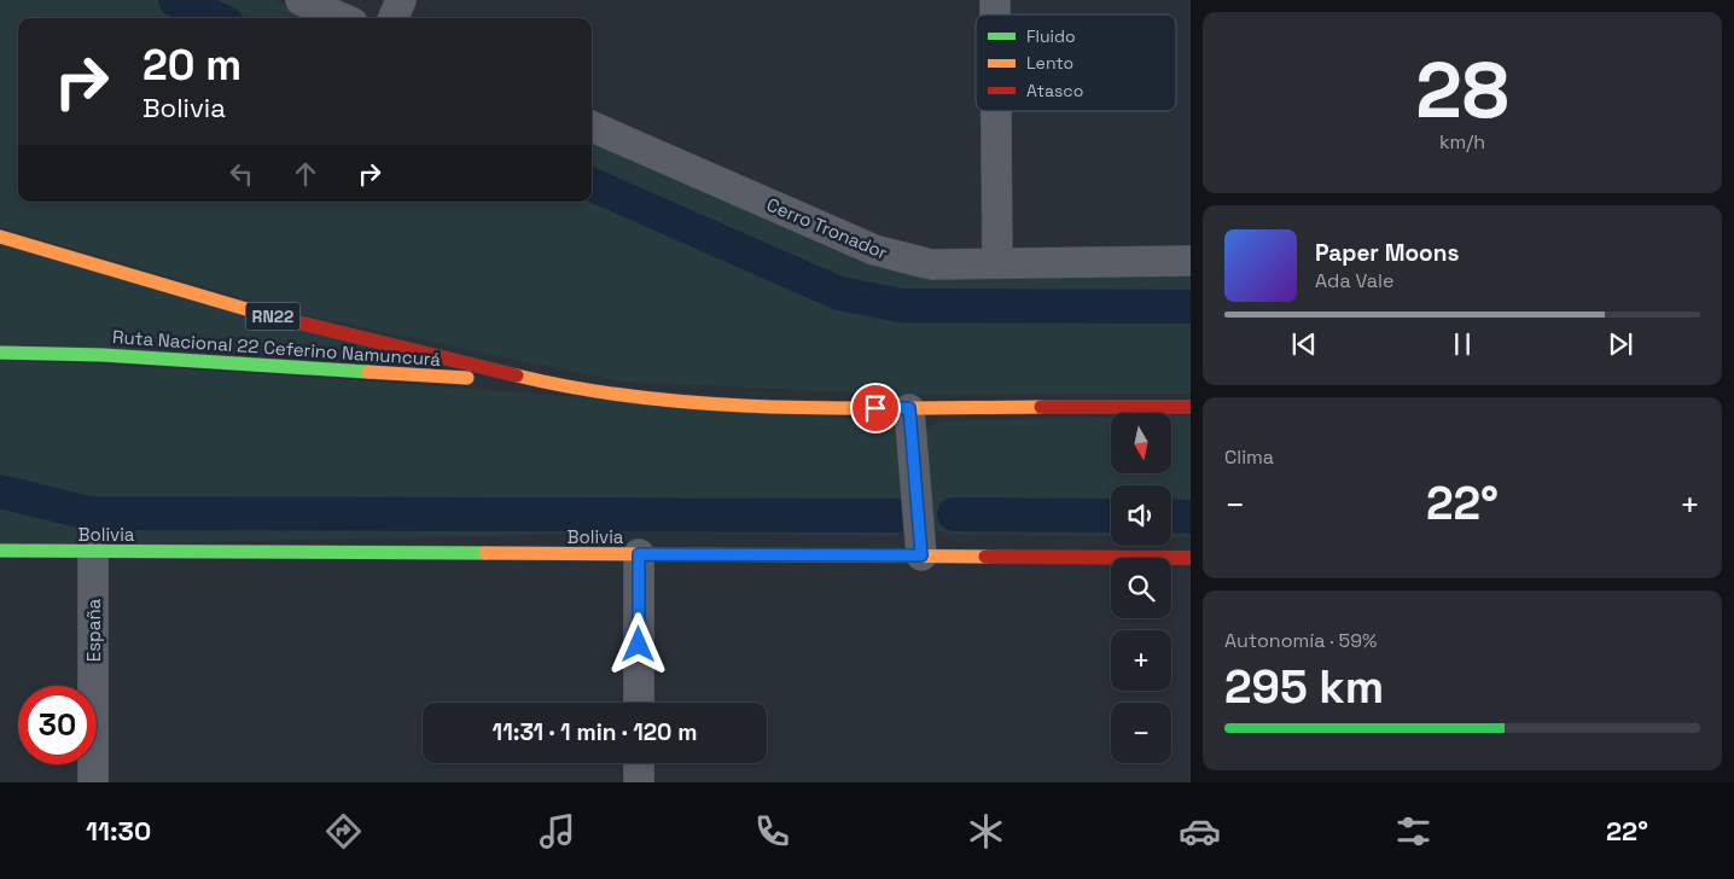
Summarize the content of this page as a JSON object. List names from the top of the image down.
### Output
{
  "streets": {
    "main road": ["RN22", "Ruta Nacional 22 Ceferino Namuncurá", "Bolivia"],
    "street": ["Cerro Tronador", "España"]
  },
  "crossings": [
    ["Bolivia", "España"]
  ],
  "legend": ["Fluido", "Lento", "Atasco"],
  "north": "bottom",
  "page": {
    "tile": [
      ["28", "km/h"],
      "Clima",
      ["Autonomía · 59%", "295 km"]
    ],
    "turn": ["20 m", "Bolivia"],
    "song": ["Paper Moons", "Ada Vale"],
    "map_buttons": ["+", "−"],
    "heat": ["−", "22°", "+"],
    "limit": "30",
    "trip": "11:31 · 1 min · 120 m",
    "tabs": ["11:30", "22°"]
  }
}
